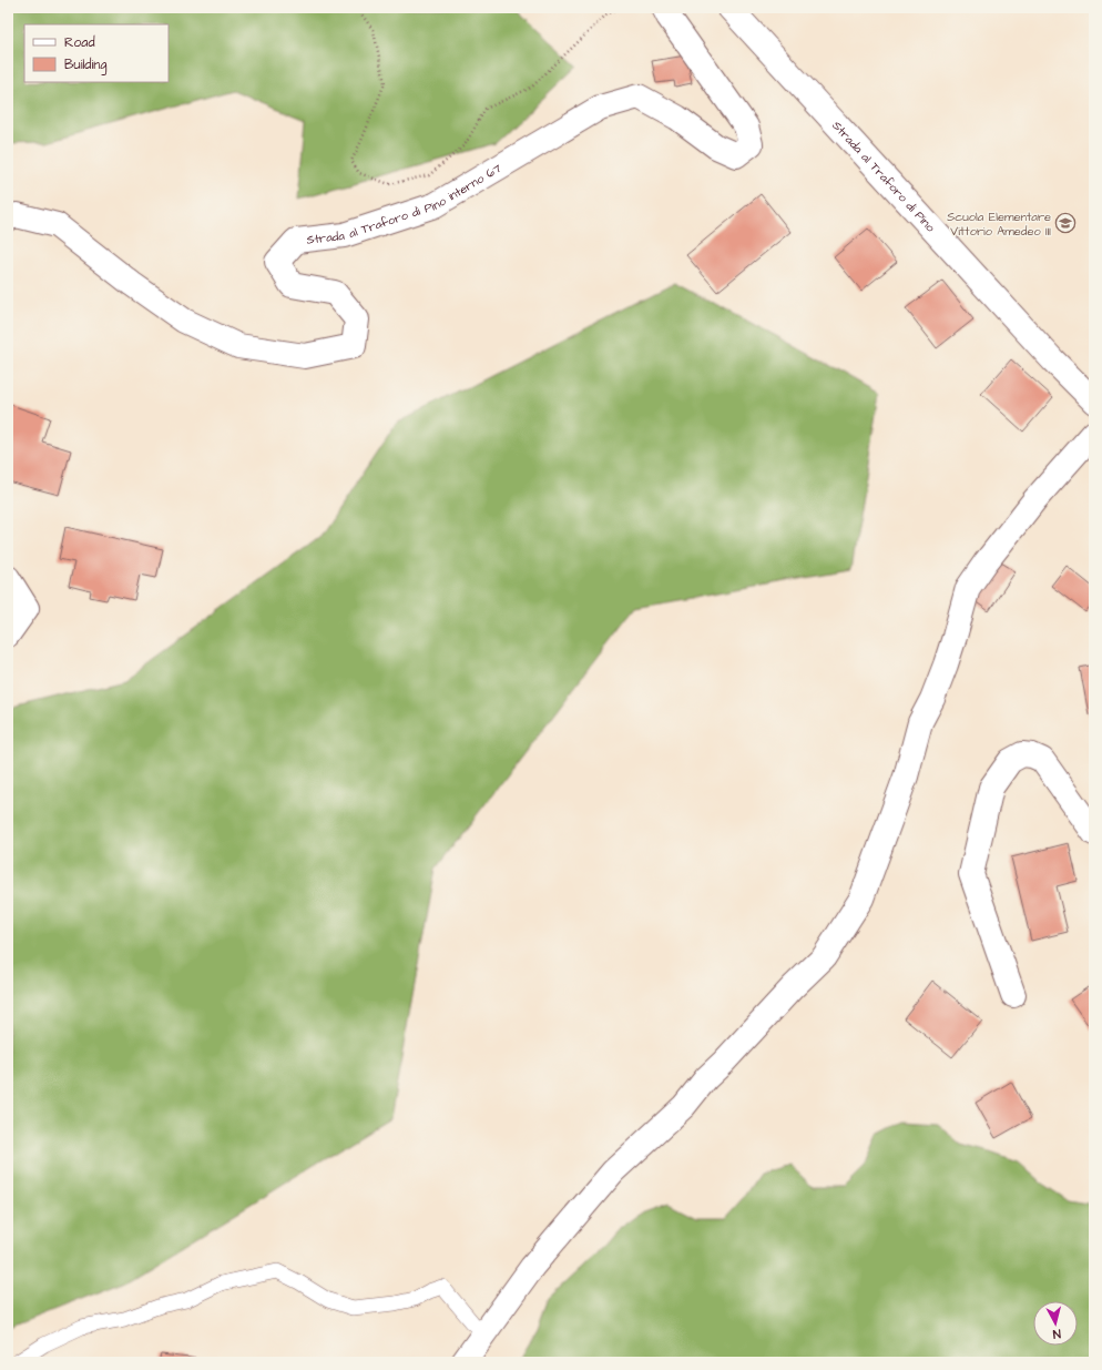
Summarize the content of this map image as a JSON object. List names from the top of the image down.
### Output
{
  "streets": {
    "street": ["Strada al Traforo di Pino", "Strada al Traforo di Pino interno 67"]
  },
  "places": {
    "school or university": ["Scuola Elementare Vittorio Amedeo III"]
  },
  "legend": ["Road", "Building"],
  "north": "bottom"
}
